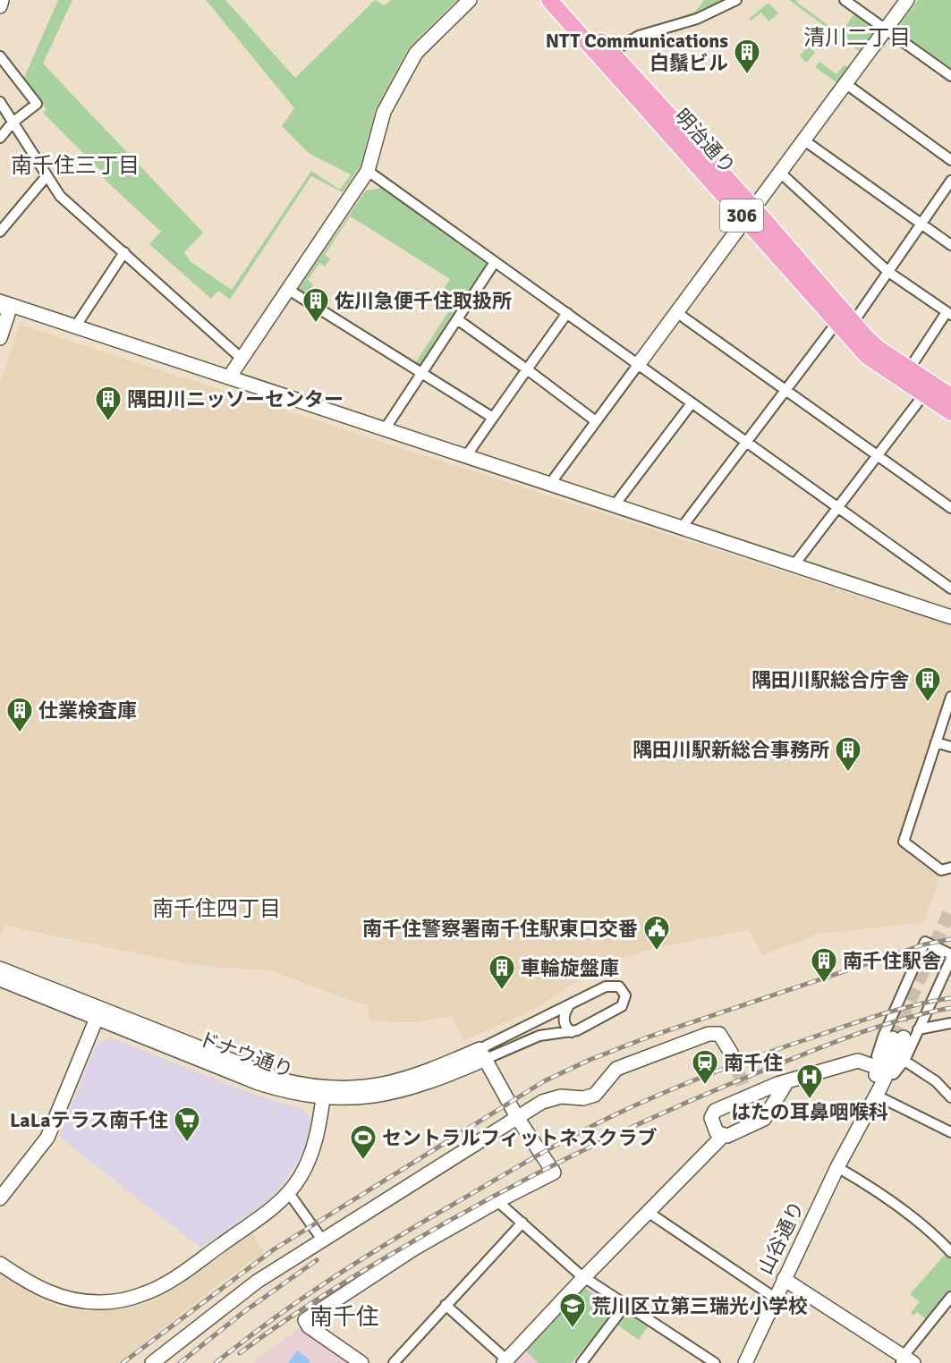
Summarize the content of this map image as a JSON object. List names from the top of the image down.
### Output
{
  "streets": {
    "main road": ["明治通り", "306"],
    "street": ["ドナウ通り", "山谷通り"]
  },
  "districts": [
    "清川二丁目",
    "南千住三丁目",
    "南千住四丁目",
    "南千住"
  ],
  "places": {
    "building": [
      "NTT Communications 白鬚ビル",
      "佐川急便千住取扱所",
      "隅田川ニッソーセンター",
      "隅田川駅総合庁舎",
      "仕業検査庫",
      "隅田川駅新総合事務所",
      "南千住駅舎",
      "車輪旋盤庫"
    ],
    "public building": ["南千住警察署南千住駅東口交番"],
    "station": ["南千住"],
    "hospital": ["はたの耳鼻咽喉科"],
    "supermarket": ["LaLaテラス南千住"],
    "sports": ["セントラルフィットネスクラブ"],
    "school or university": ["荒川区立第三瑞光小学校"]
  }
}
